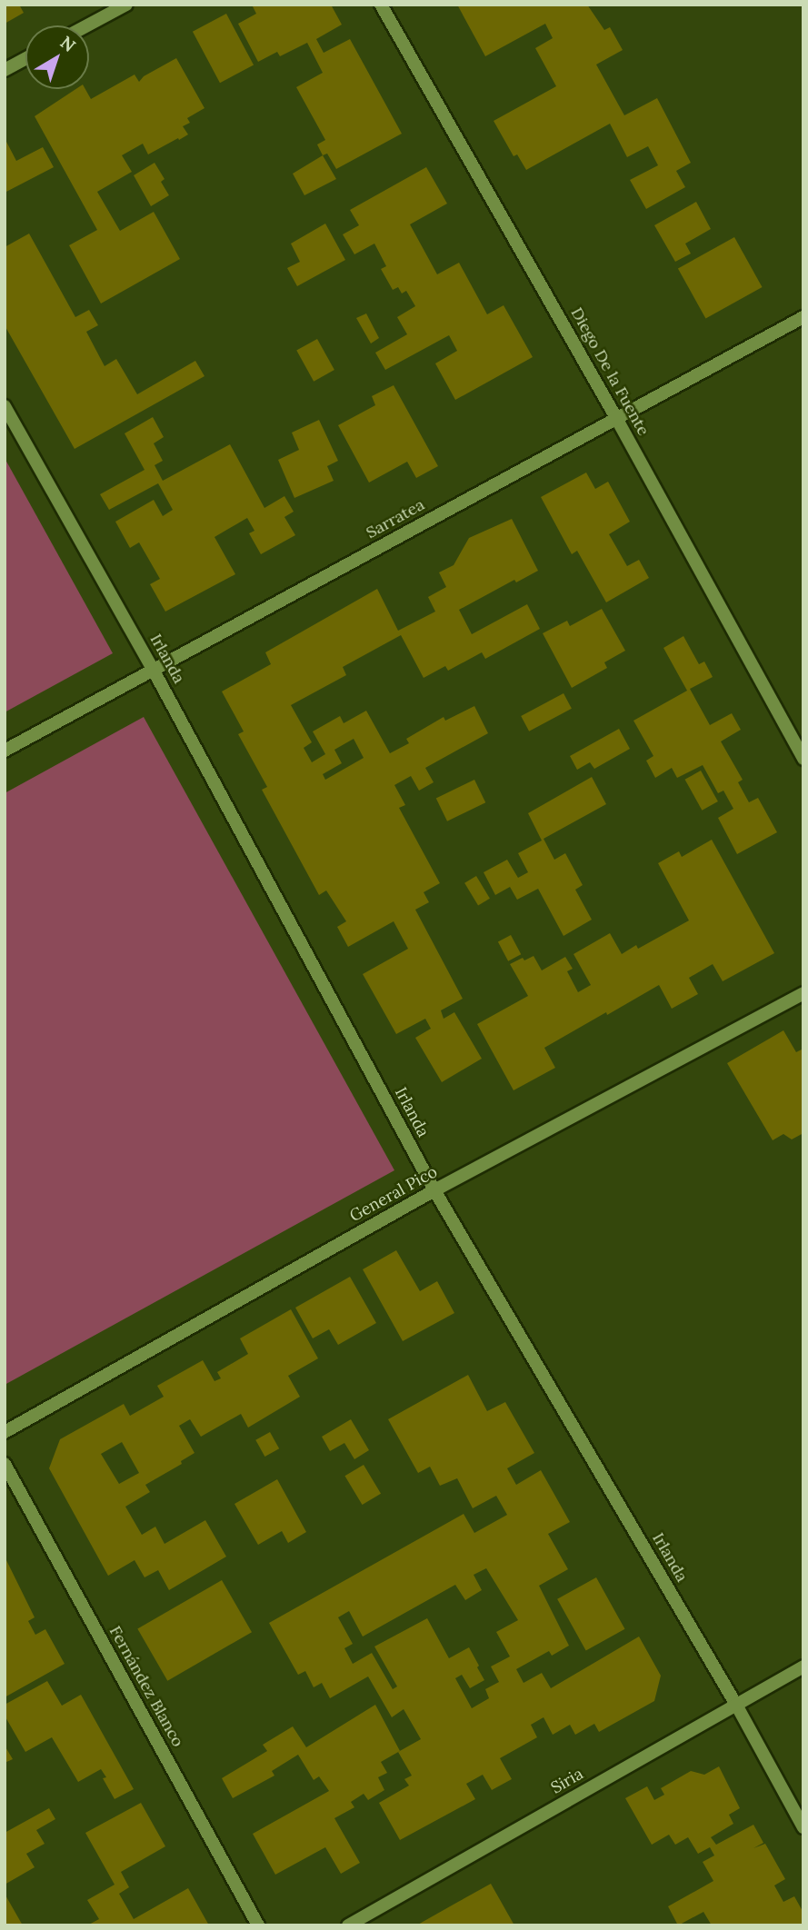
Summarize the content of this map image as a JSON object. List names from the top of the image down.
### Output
{
  "streets": {
    "street": [
      "Diego De la Fuente",
      "Sarratea",
      "Irlanda",
      "General Pico",
      "Fernández Blanco",
      "Siria"
    ]
  },
  "crossings": [
    ["Diego De la Fuente", "Sarratea"],
    ["Sarratea", "Irlanda"],
    ["Irlanda", "General Pico"],
    ["Irlanda", "Siria"]
  ],
  "north": "top right"
}
